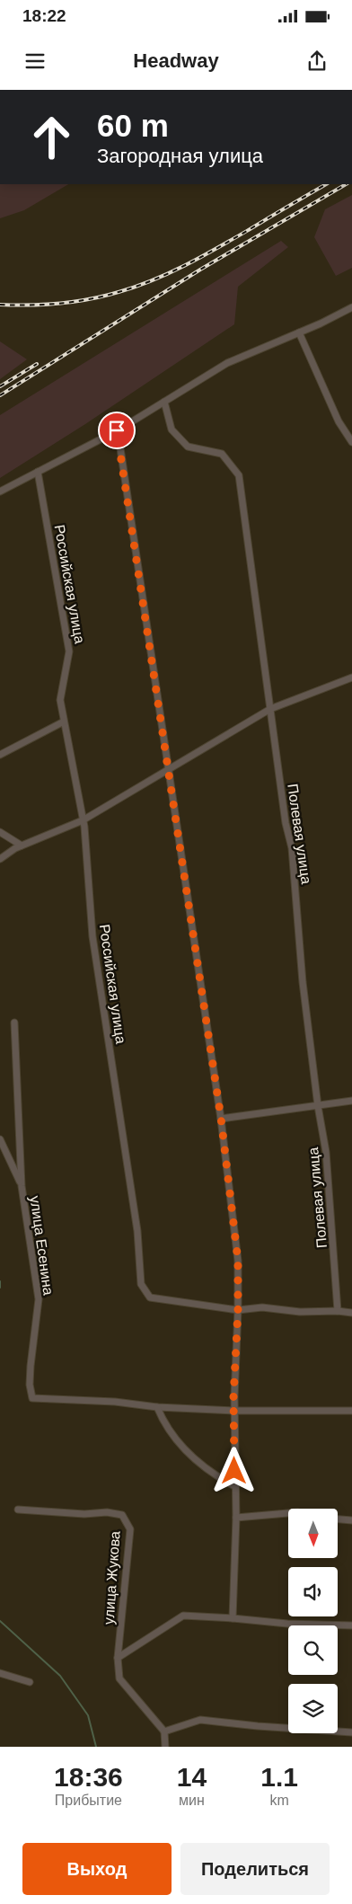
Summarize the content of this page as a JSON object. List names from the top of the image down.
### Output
{
  "streets": {
    "street": [
      "Российская улица",
      "Полевая улица",
      "улица Есенина",
      "улица Жукова"
    ]
  },
  "crossings": [
    ["Российская улица", "Полевая улица"]
  ],
  "north": "bottom",
  "page": {
    "status": "18:22",
    "header": "Headway",
    "turn": ["60 m", "Загородная улица"],
    "eta": [
      "18:36",
      "Прибытие",
      "14",
      "мин",
      "1.1",
      "km"
    ],
    "buttons": ["Выход", "Поделиться"]
  }
}
